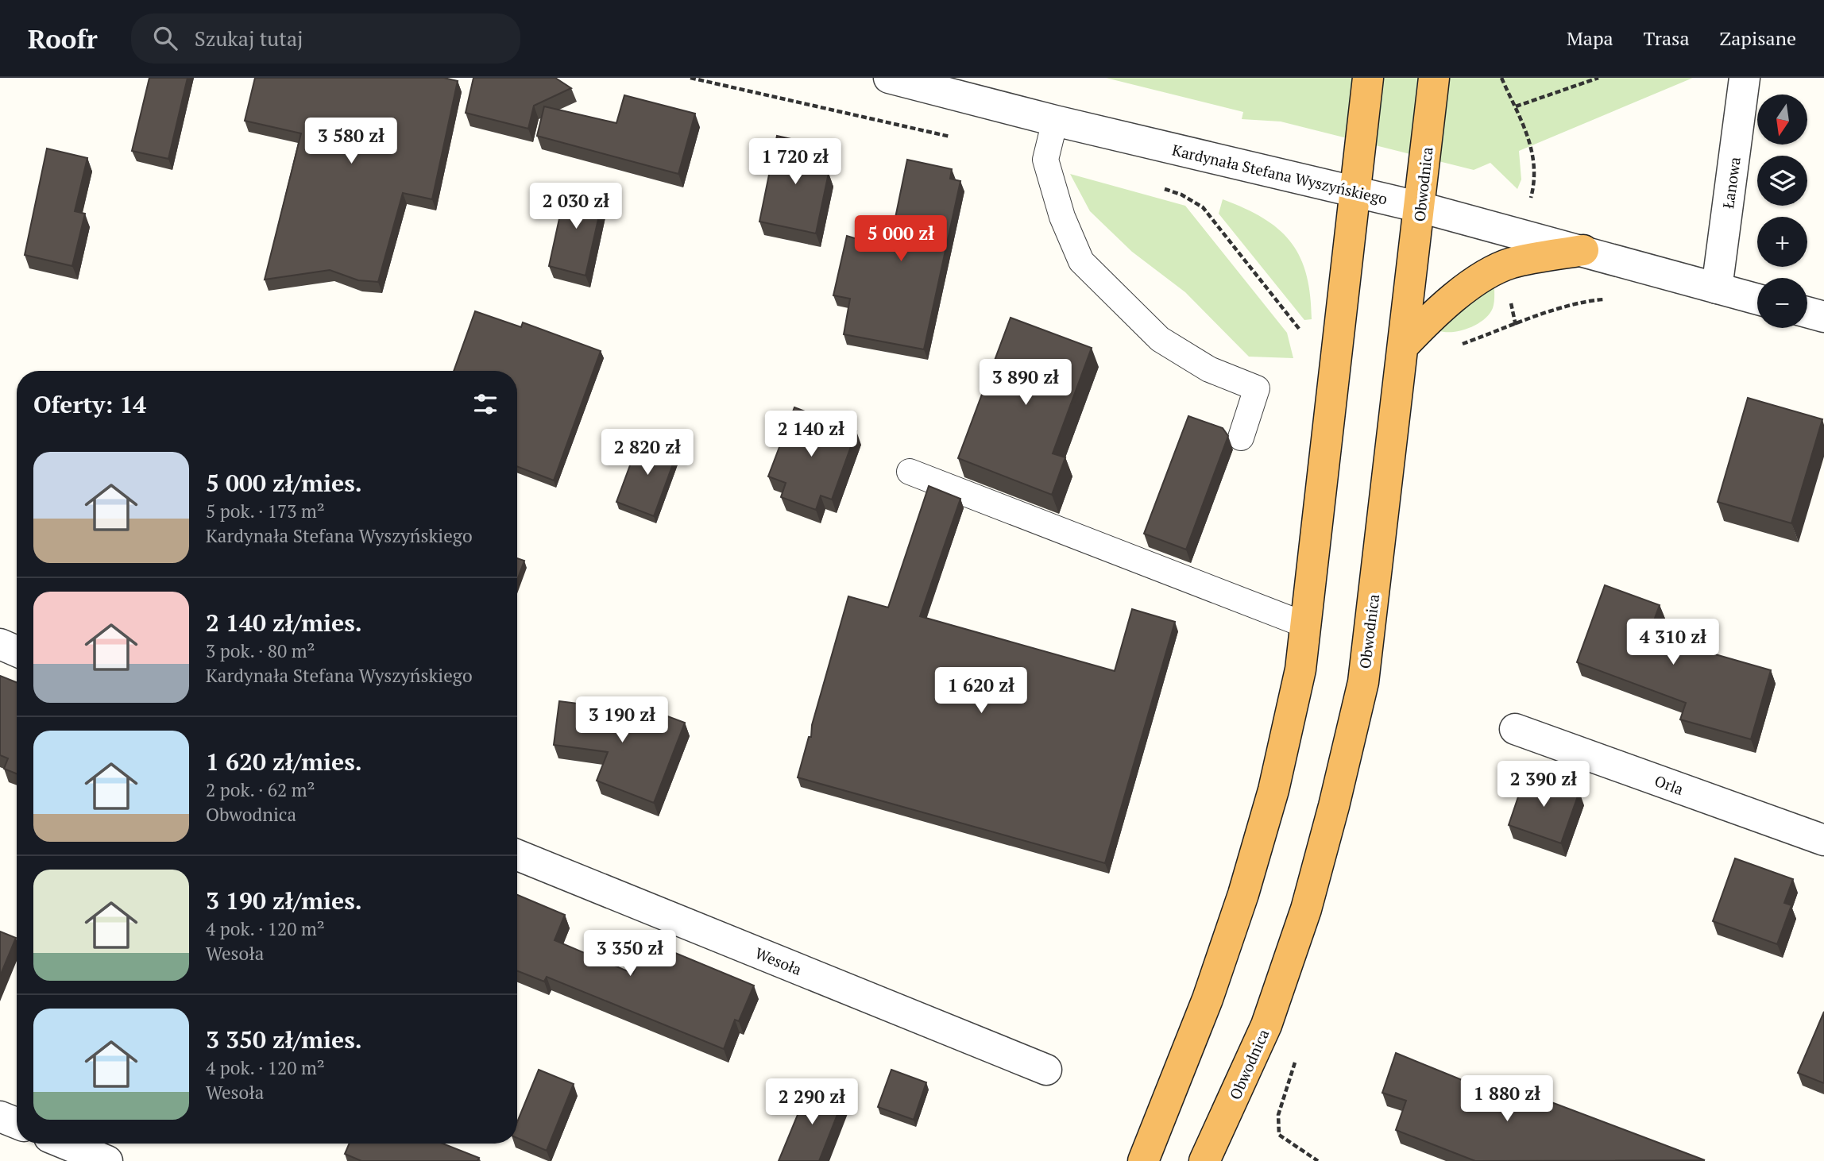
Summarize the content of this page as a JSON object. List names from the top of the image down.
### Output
{
  "streets": {
    "highway": ["Obwodnica"],
    "street": [
      "Kardynała Stefana Wyszyńskiego",
      "Łanowa",
      "Orla",
      "Wesoła"
    ]
  },
  "crossings": [
    ["Kardynała Stefana Wyszyńskiego", "Łanowa"],
    ["Kardynała Stefana Wyszyńskiego", "Obwodnica"]
  ],
  "north": "bottom",
  "page": {
    "header": "Roofr",
    "search": "Szukaj tutaj",
    "nav": ["Mapa", "Trasa", "Zapisane"],
    "map_buttons": ["+", "−"],
    "price": [
      "3 580 zł",
      "1 720 zł",
      "2 030 zł",
      "5 000 zł",
      "3 890 zł",
      "2 140 zł",
      "2 820 zł",
      "4 310 zł",
      "1 620 zł",
      "3 190 zł",
      "2 390 zł",
      "3 350 zł",
      "1 880 zł",
      "2 290 zł"
    ],
    "heading": "Oferty: 14",
    "list": [
      {
        "name": "5 000 zł/mies.",
        "note": "5 pok. · 173 m² · Kardynała Stefana Wyszyńskiego"
      },
      {
        "name": "2 140 zł/mies.",
        "note": "3 pok. · 80 m² · Kardynała Stefana Wyszyńskiego"
      },
      {
        "name": "1 620 zł/mies.",
        "note": "2 pok. · 62 m² · Obwodnica"
      },
      {
        "name": "3 190 zł/mies.",
        "note": "4 pok. · 120 m² · Wesoła"
      },
      {
        "name": "3 350 zł/mies.",
        "note": "4 pok. · 120 m² · Wesoła"
      }
    ]
  }
}
